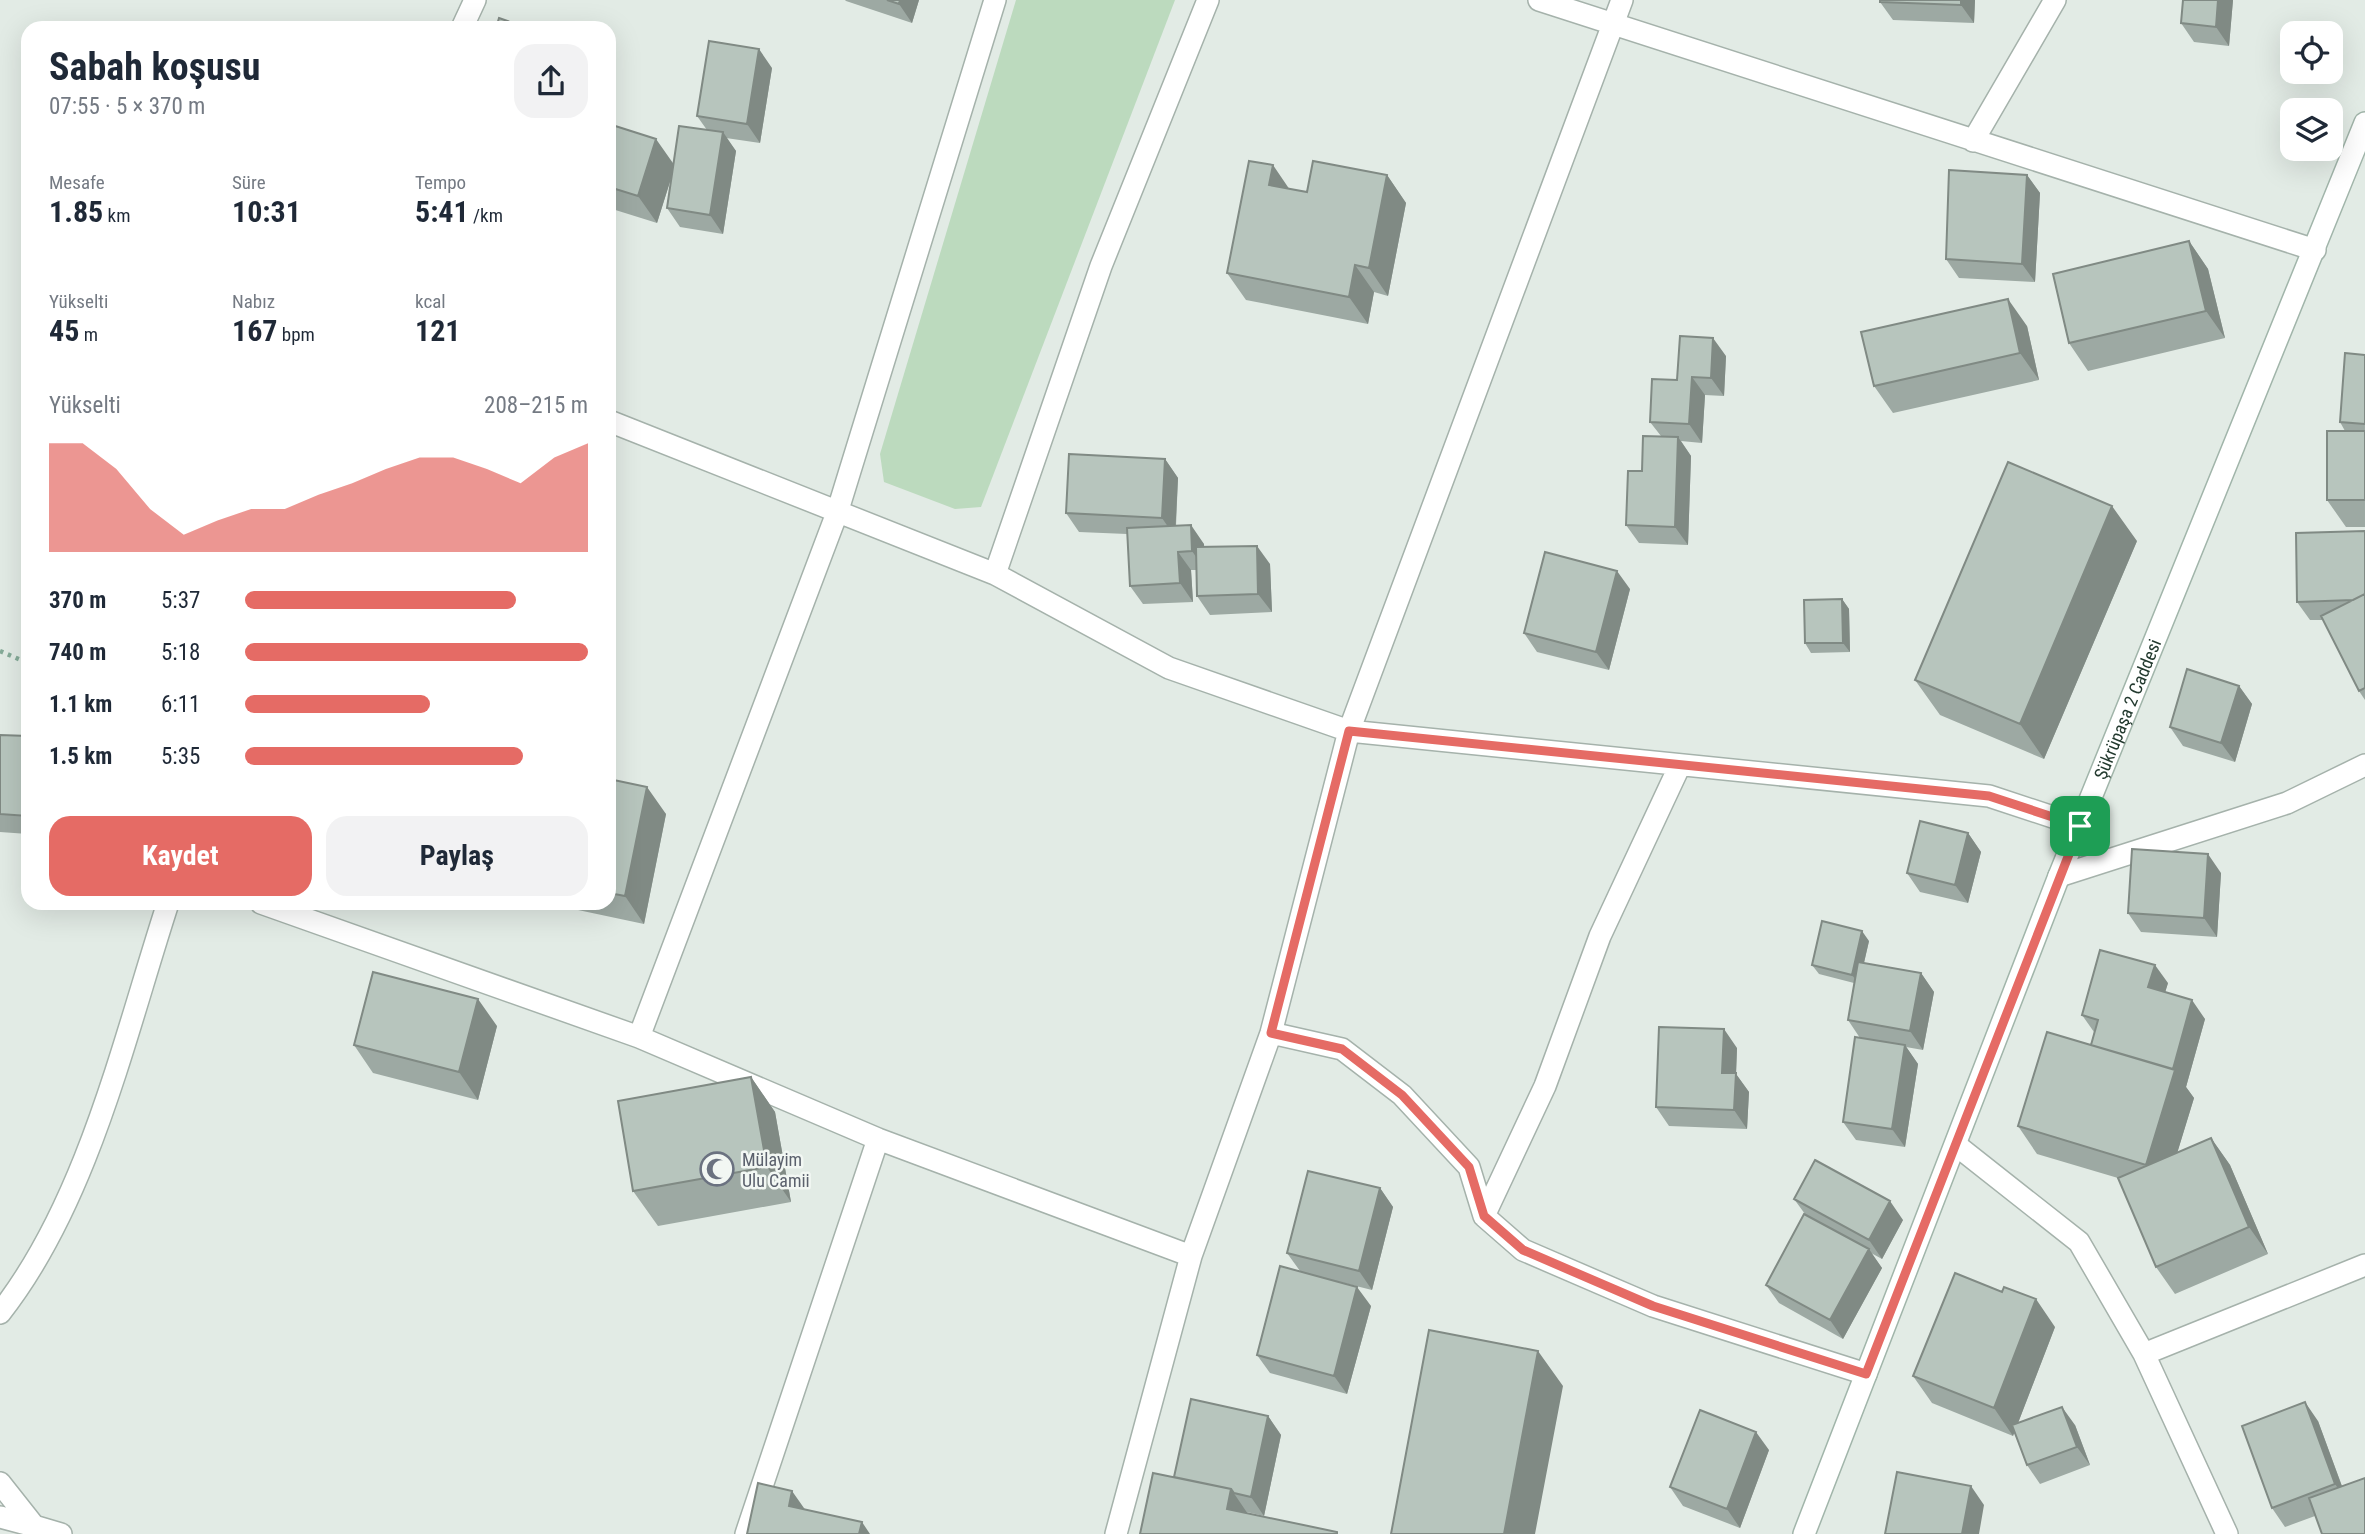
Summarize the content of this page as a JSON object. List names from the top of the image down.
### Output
{
  "streets": {
    "street": ["Şükrüpaşa 2 Caddesi"]
  },
  "places": {
    "mosque": ["Mülayim Ulu Camii"]
  },
  "page": {
    "heading": ["Sabah koşusu", "07:55 · 5 × 370 m"],
    "stats": [
      ["Mesafe", "1.85 km"],
      ["Süre", "10:31"],
      ["Tempo", "5:41 /km"],
      ["Yükselti", "45 m"],
      ["Nabız", "167 bpm"],
      ["kcal", "121"]
    ],
    "chart": ["Yükselti", "208–215 m"],
    "list": [
      {
        "name": "370 m",
        "note": "5:37"
      },
      {
        "name": "740 m",
        "note": "5:18"
      },
      {
        "name": "1.1 km",
        "note": "6:11"
      },
      {
        "name": "1.5 km",
        "note": "5:35"
      }
    ],
    "buttons": ["Kaydet", "Paylaş"]
  }
}
